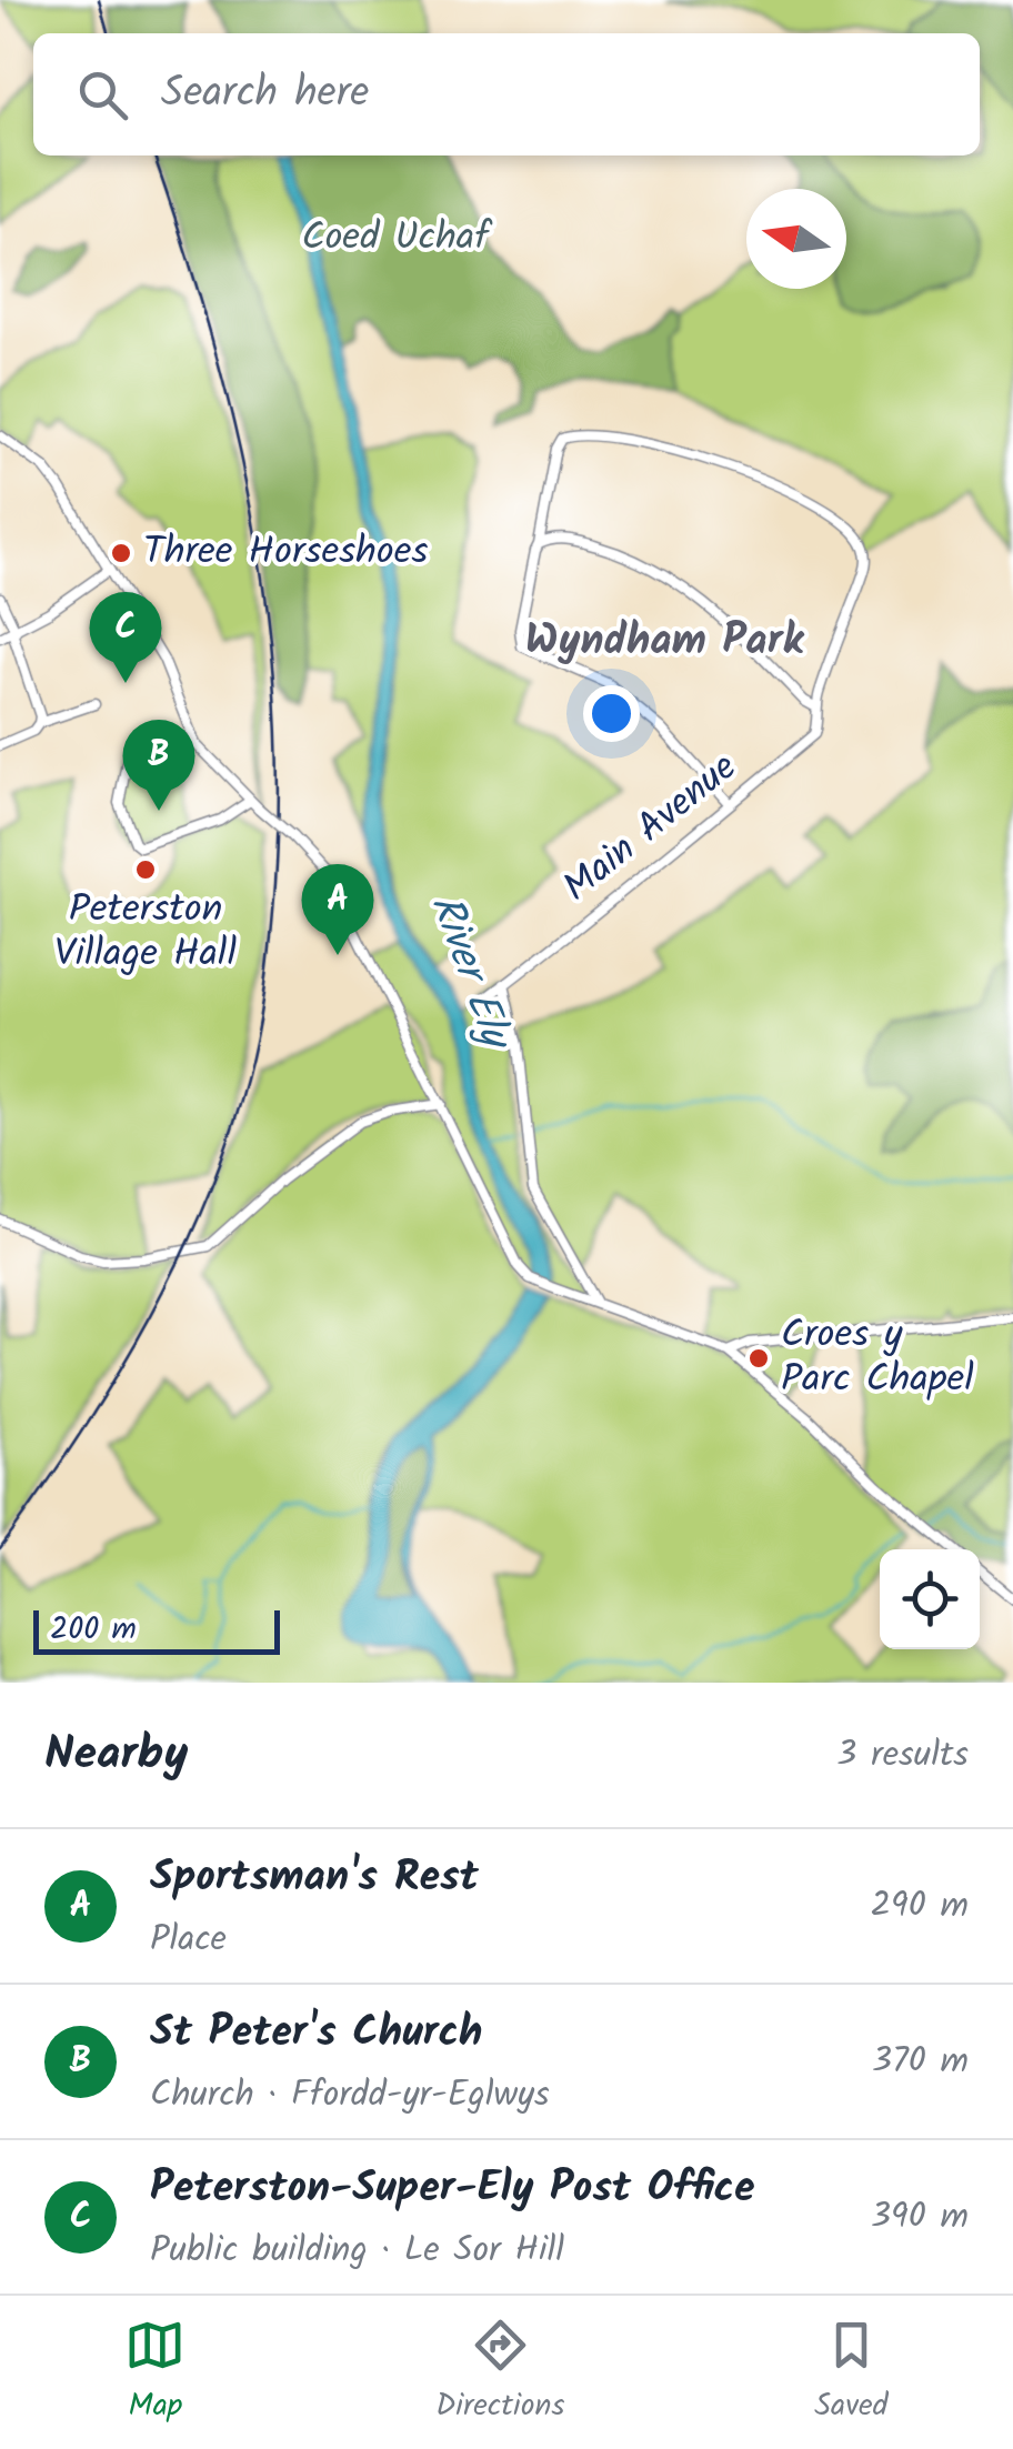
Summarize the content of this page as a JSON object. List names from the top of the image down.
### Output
{
  "streets": {
    "street": ["Main Avenue"]
  },
  "districts": ["Wyndham Park"],
  "water": ["River Ely"],
  "parks": ["Coed Uchaf"],
  "places": ["Three Horseshoes", "Peterston Village Hall", "Croes y Parc Chapel"],
  "scale_bar": "200 m",
  "north": "left",
  "page": {
    "search": "Search here",
    "pins": ["C", "B", "A"],
    "scale": "200 m",
    "heading": ["Nearby", "3 results"],
    "list": [
      {
        "mark": "A",
        "name": "Sportsman's Rest",
        "note": "Place",
        "value": "290 m"
      },
      {
        "mark": "B",
        "name": "St Peter's Church",
        "note": "Church · Ffordd-yr-Eglwys",
        "value": "370 m"
      },
      {
        "mark": "C",
        "name": "Peterston-Super-Ely Post Office",
        "note": "Public building · Le Sor Hill",
        "value": "390 m"
      }
    ],
    "nav": ["Map", "Directions", "Saved"]
  }
}
